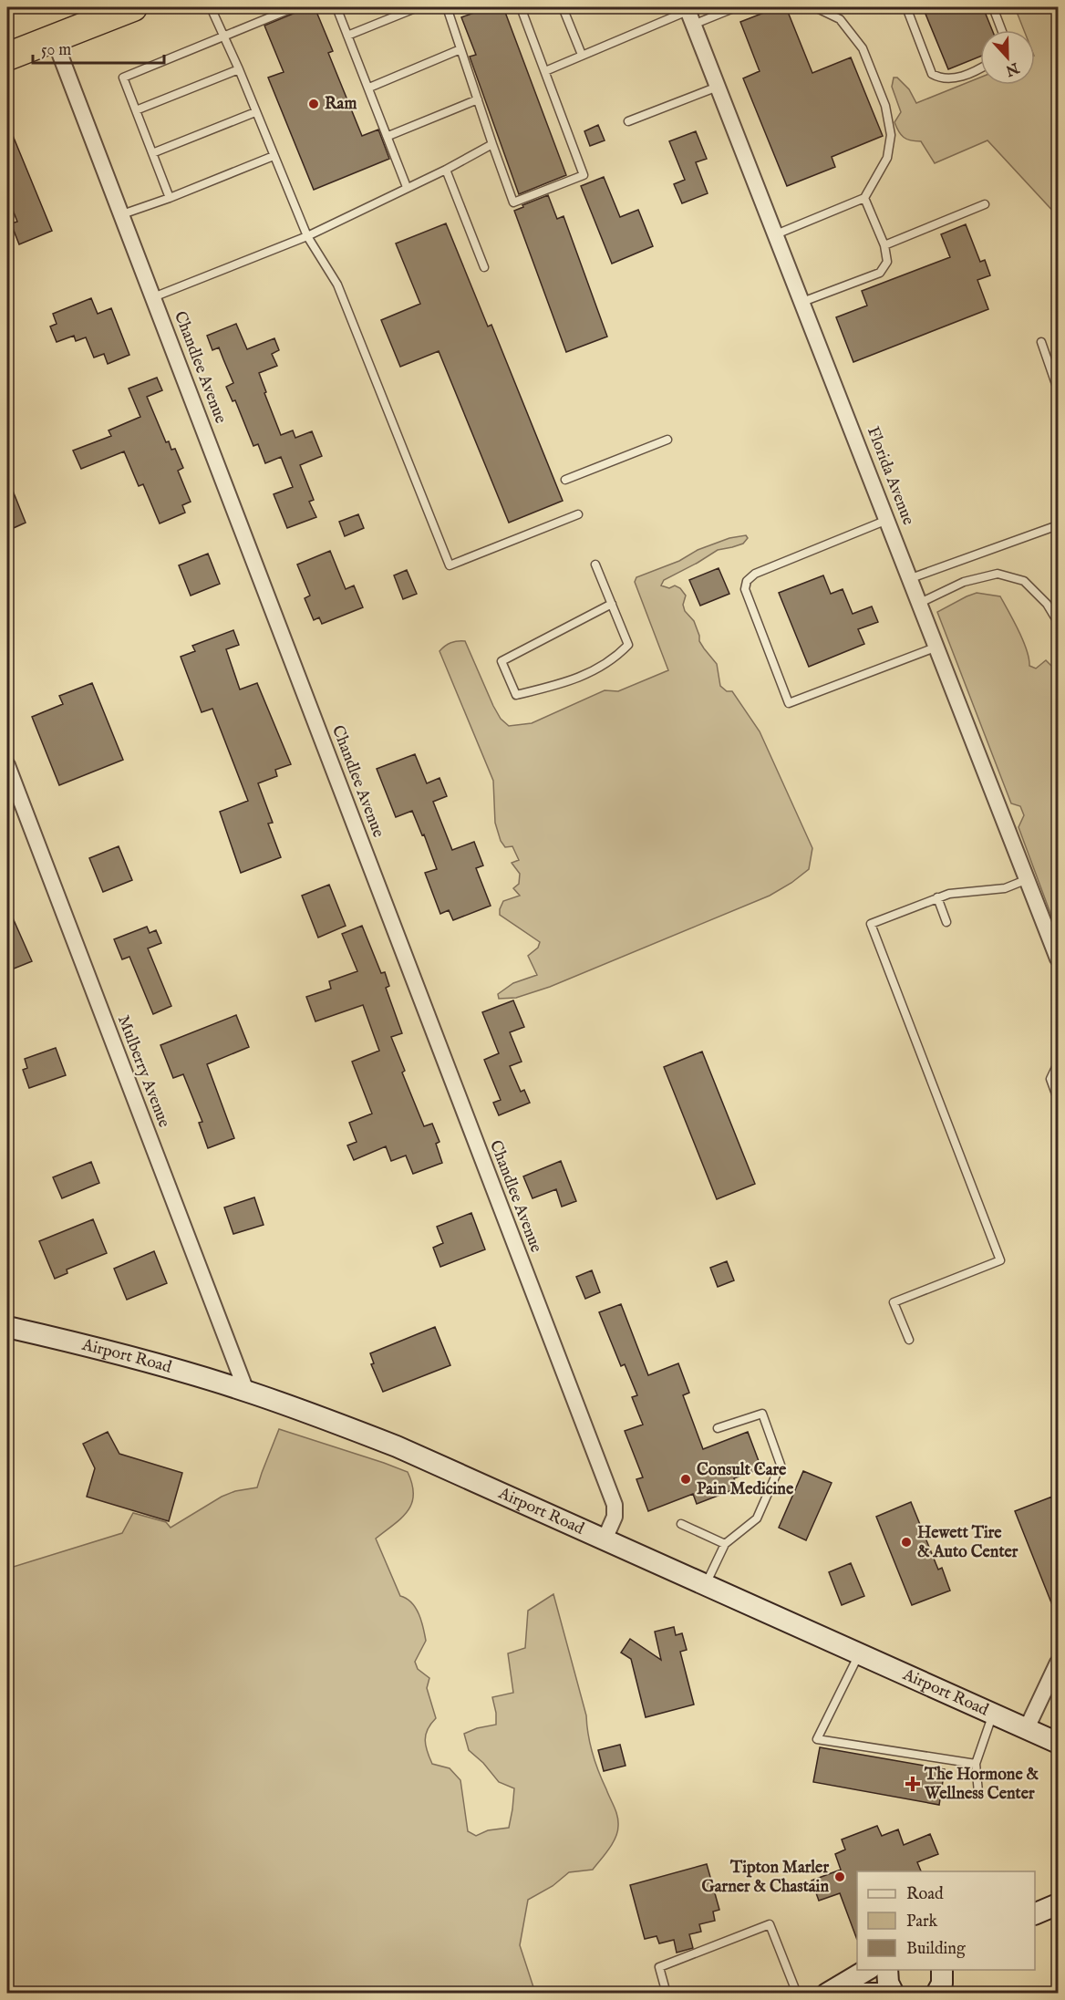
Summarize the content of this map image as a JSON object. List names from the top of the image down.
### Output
{
  "streets": {
    "main road": ["Airport Road"],
    "street": ["Chandlee Avenue", "Florida Avenue", "Mulberry Avenue"]
  },
  "crossings": [
    ["Chandlee Avenue", "Airport Road"],
    ["Mulberry Avenue", "Airport Road"]
  ],
  "places": {
    "other": [
      "Ram",
      "Consult Care Pain Medicine",
      "Hewett Tire & Auto Center",
      "Tipton Marler Garner & Chastain"
    ],
    "health": ["The Hormone & Wellness Center"]
  },
  "legend": ["Road", "Park", "Building"],
  "scale_bar": "50 m",
  "north": "bottom"
}
